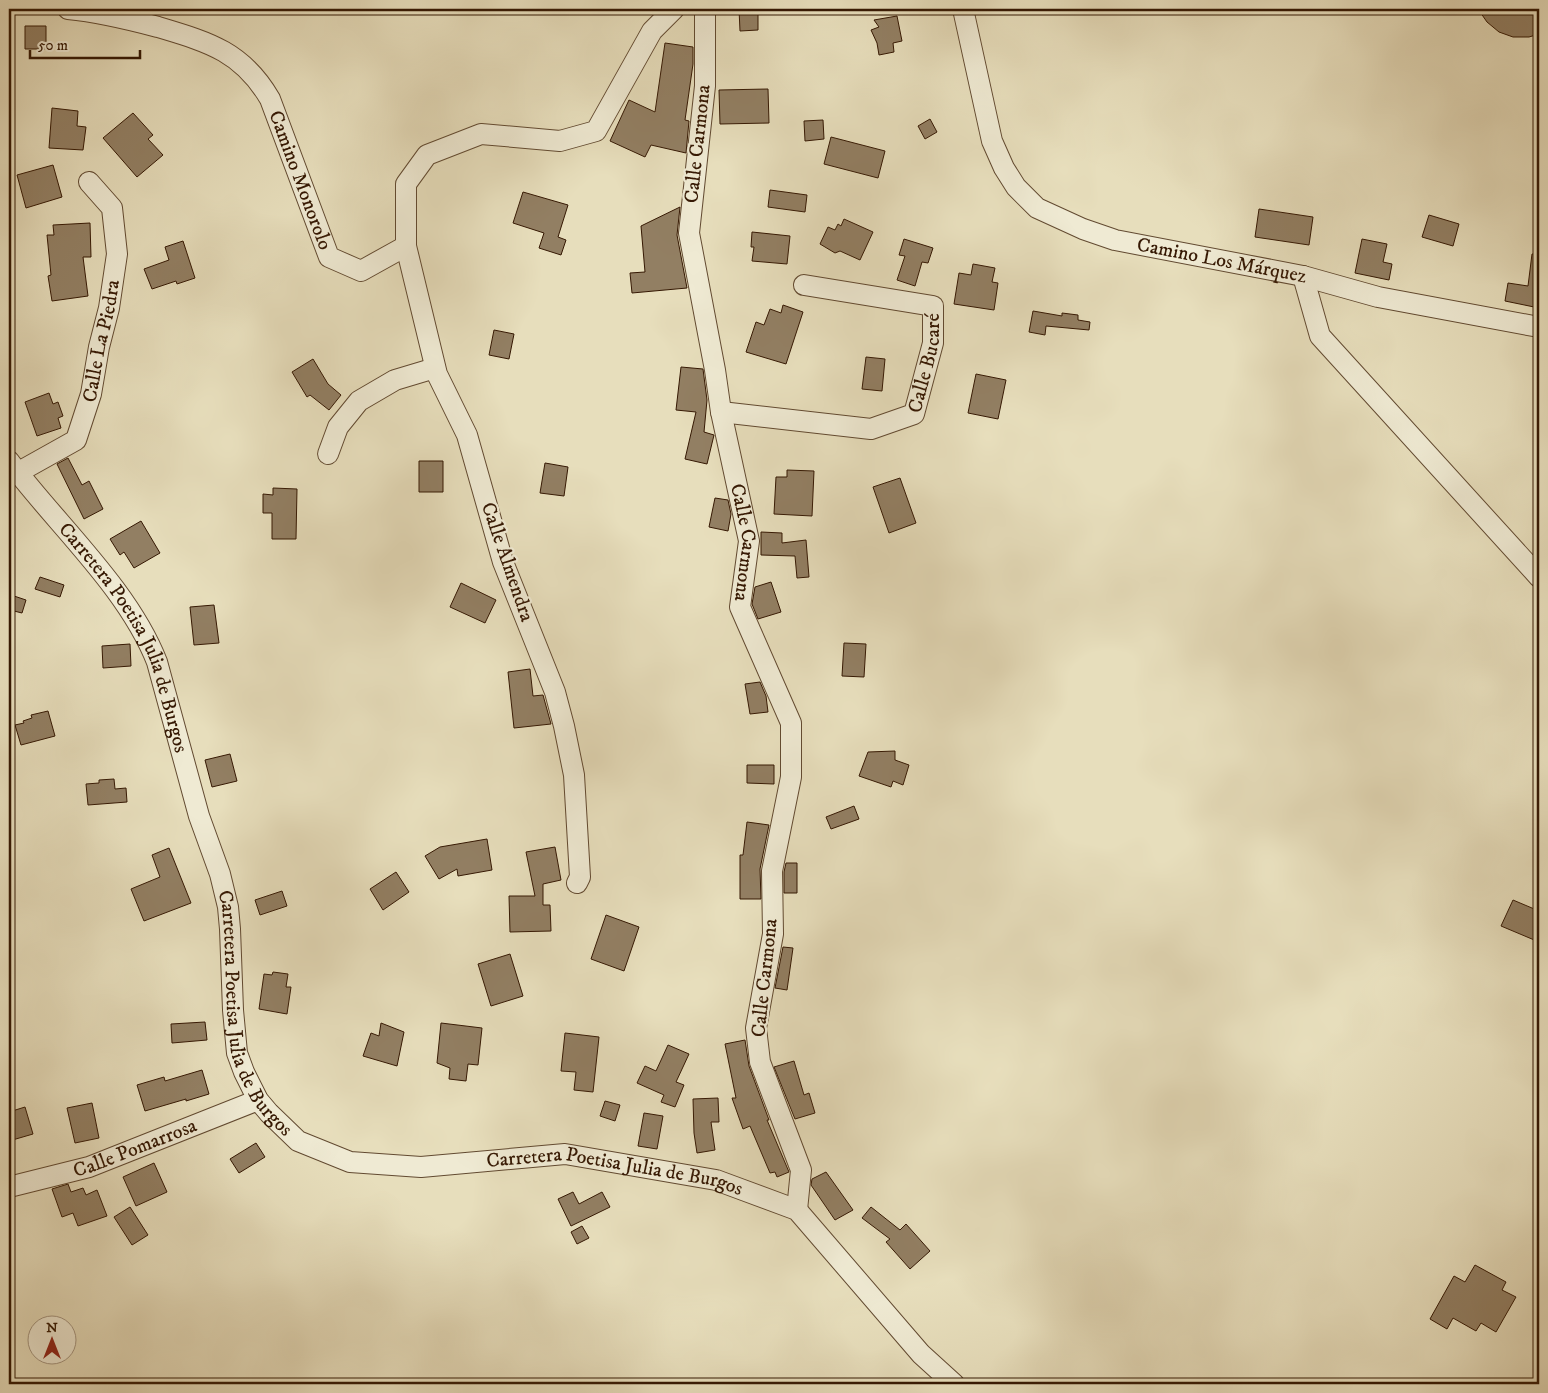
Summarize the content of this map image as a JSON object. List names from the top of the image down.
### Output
{
  "streets": {
    "street": [
      "Calle Carmona",
      "Camino Monorolo",
      "Camino Los Márquez",
      "Calle La Piedra",
      "Calle Bucaré",
      "Calle Almendra",
      "Carretera Poetisa Julia de Burgos",
      "Calle Pomarrosa"
    ]
  },
  "crossings": [
    ["Calle Carmona", "Calle Bucaré"],
    ["Calle Carmona", "Carretera Poetisa Julia de Burgos"],
    ["Camino Monorolo", "Calle Almendra"],
    ["Calle La Piedra", "Carretera Poetisa Julia de Burgos"],
    ["Carretera Poetisa Julia de Burgos", "Calle Pomarrosa"]
  ],
  "scale_bar": "50 m",
  "north": "top"
}
